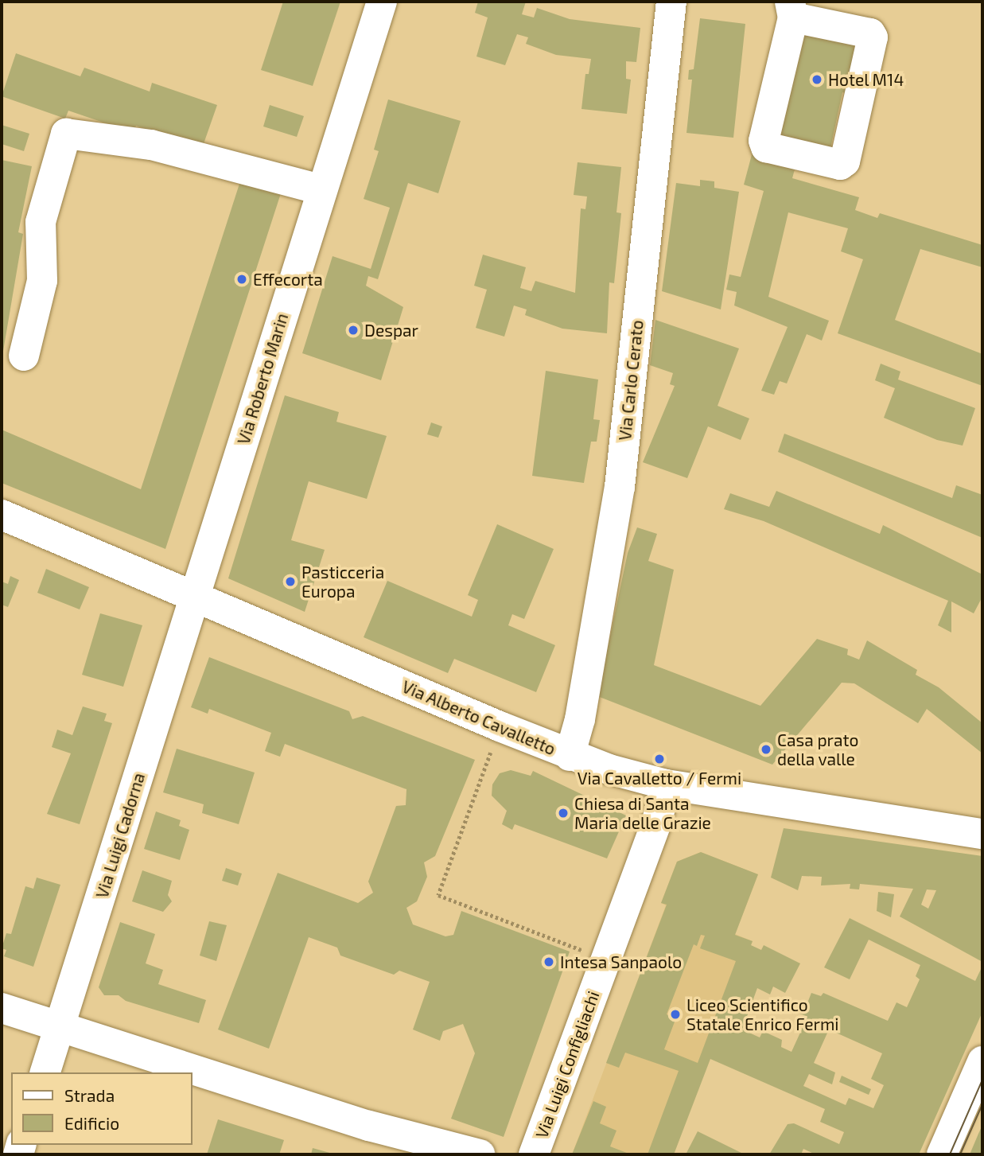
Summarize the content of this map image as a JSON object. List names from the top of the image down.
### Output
{
  "streets": {
    "street": [
      "Via Roberto Marin",
      "Via Carlo Cerato",
      "Via Alberto Cavalletto",
      "Via Luigi Cadorna",
      "Via Luigi Configliachi"
    ]
  },
  "crossings": [
    ["Via Roberto Marin", "Via Alberto Cavalletto"],
    ["Via Roberto Marin", "Via Luigi Cadorna"],
    ["Via Carlo Cerato", "Via Alberto Cavalletto"],
    ["Via Alberto Cavalletto", "Via Luigi Cadorna"],
    ["Via Alberto Cavalletto", "Via Luigi Configliachi"]
  ],
  "places": [
    "Hotel M14",
    "Effecorta",
    "Despar",
    "Pasticceria Europa",
    "Casa prato della valle",
    "Via Cavalletto / Fermi",
    "Chiesa di Santa Maria delle Grazie",
    "Intesa Sanpaolo",
    "Liceo Scientifico Statale Enrico Fermi"
  ],
  "legend": ["Strada", "Edificio"]
}
